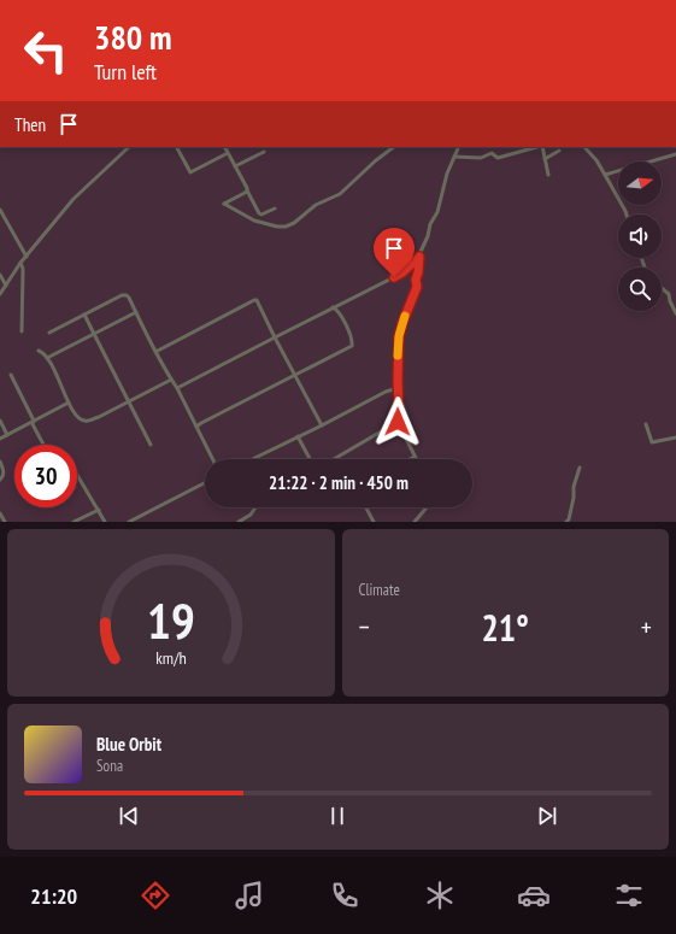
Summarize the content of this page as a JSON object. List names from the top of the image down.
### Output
{
  "north": "right",
  "page": {
    "turn": ["380 m", "Turn left"],
    "then": "Then",
    "limit": "30",
    "trip": "21:22 · 2 min · 450 m",
    "tile": "Climate",
    "heat": ["−", "21°", "+"],
    "song": ["Blue Orbit", "Sona"],
    "tabs": "21:20",
    "gauge": ["19", "km/h"]
  }
}
